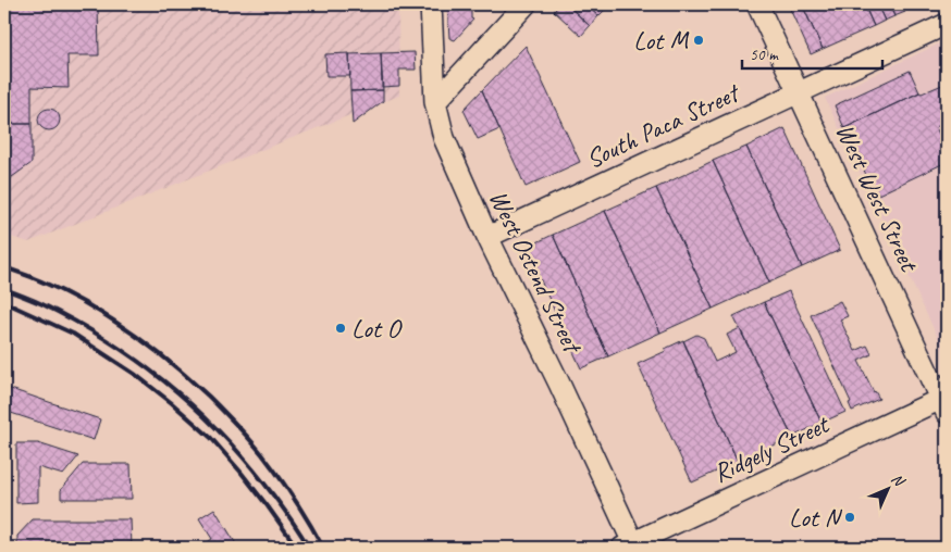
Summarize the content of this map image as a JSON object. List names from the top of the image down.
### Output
{
  "streets": {
    "street": [
      "South Paca Street",
      "West West Street",
      "West Ostend Street",
      "Ridgely Street"
    ]
  },
  "crossings": [
    ["South Paca Street", "West West Street"],
    ["South Paca Street", "West Ostend Street"],
    ["West West Street", "Ridgely Street"],
    ["West Ostend Street", "Ridgely Street"]
  ],
  "places": ["Lot M", "Lot O", "Lot N"],
  "scale_bar": "50 m",
  "north": "top right"
}
